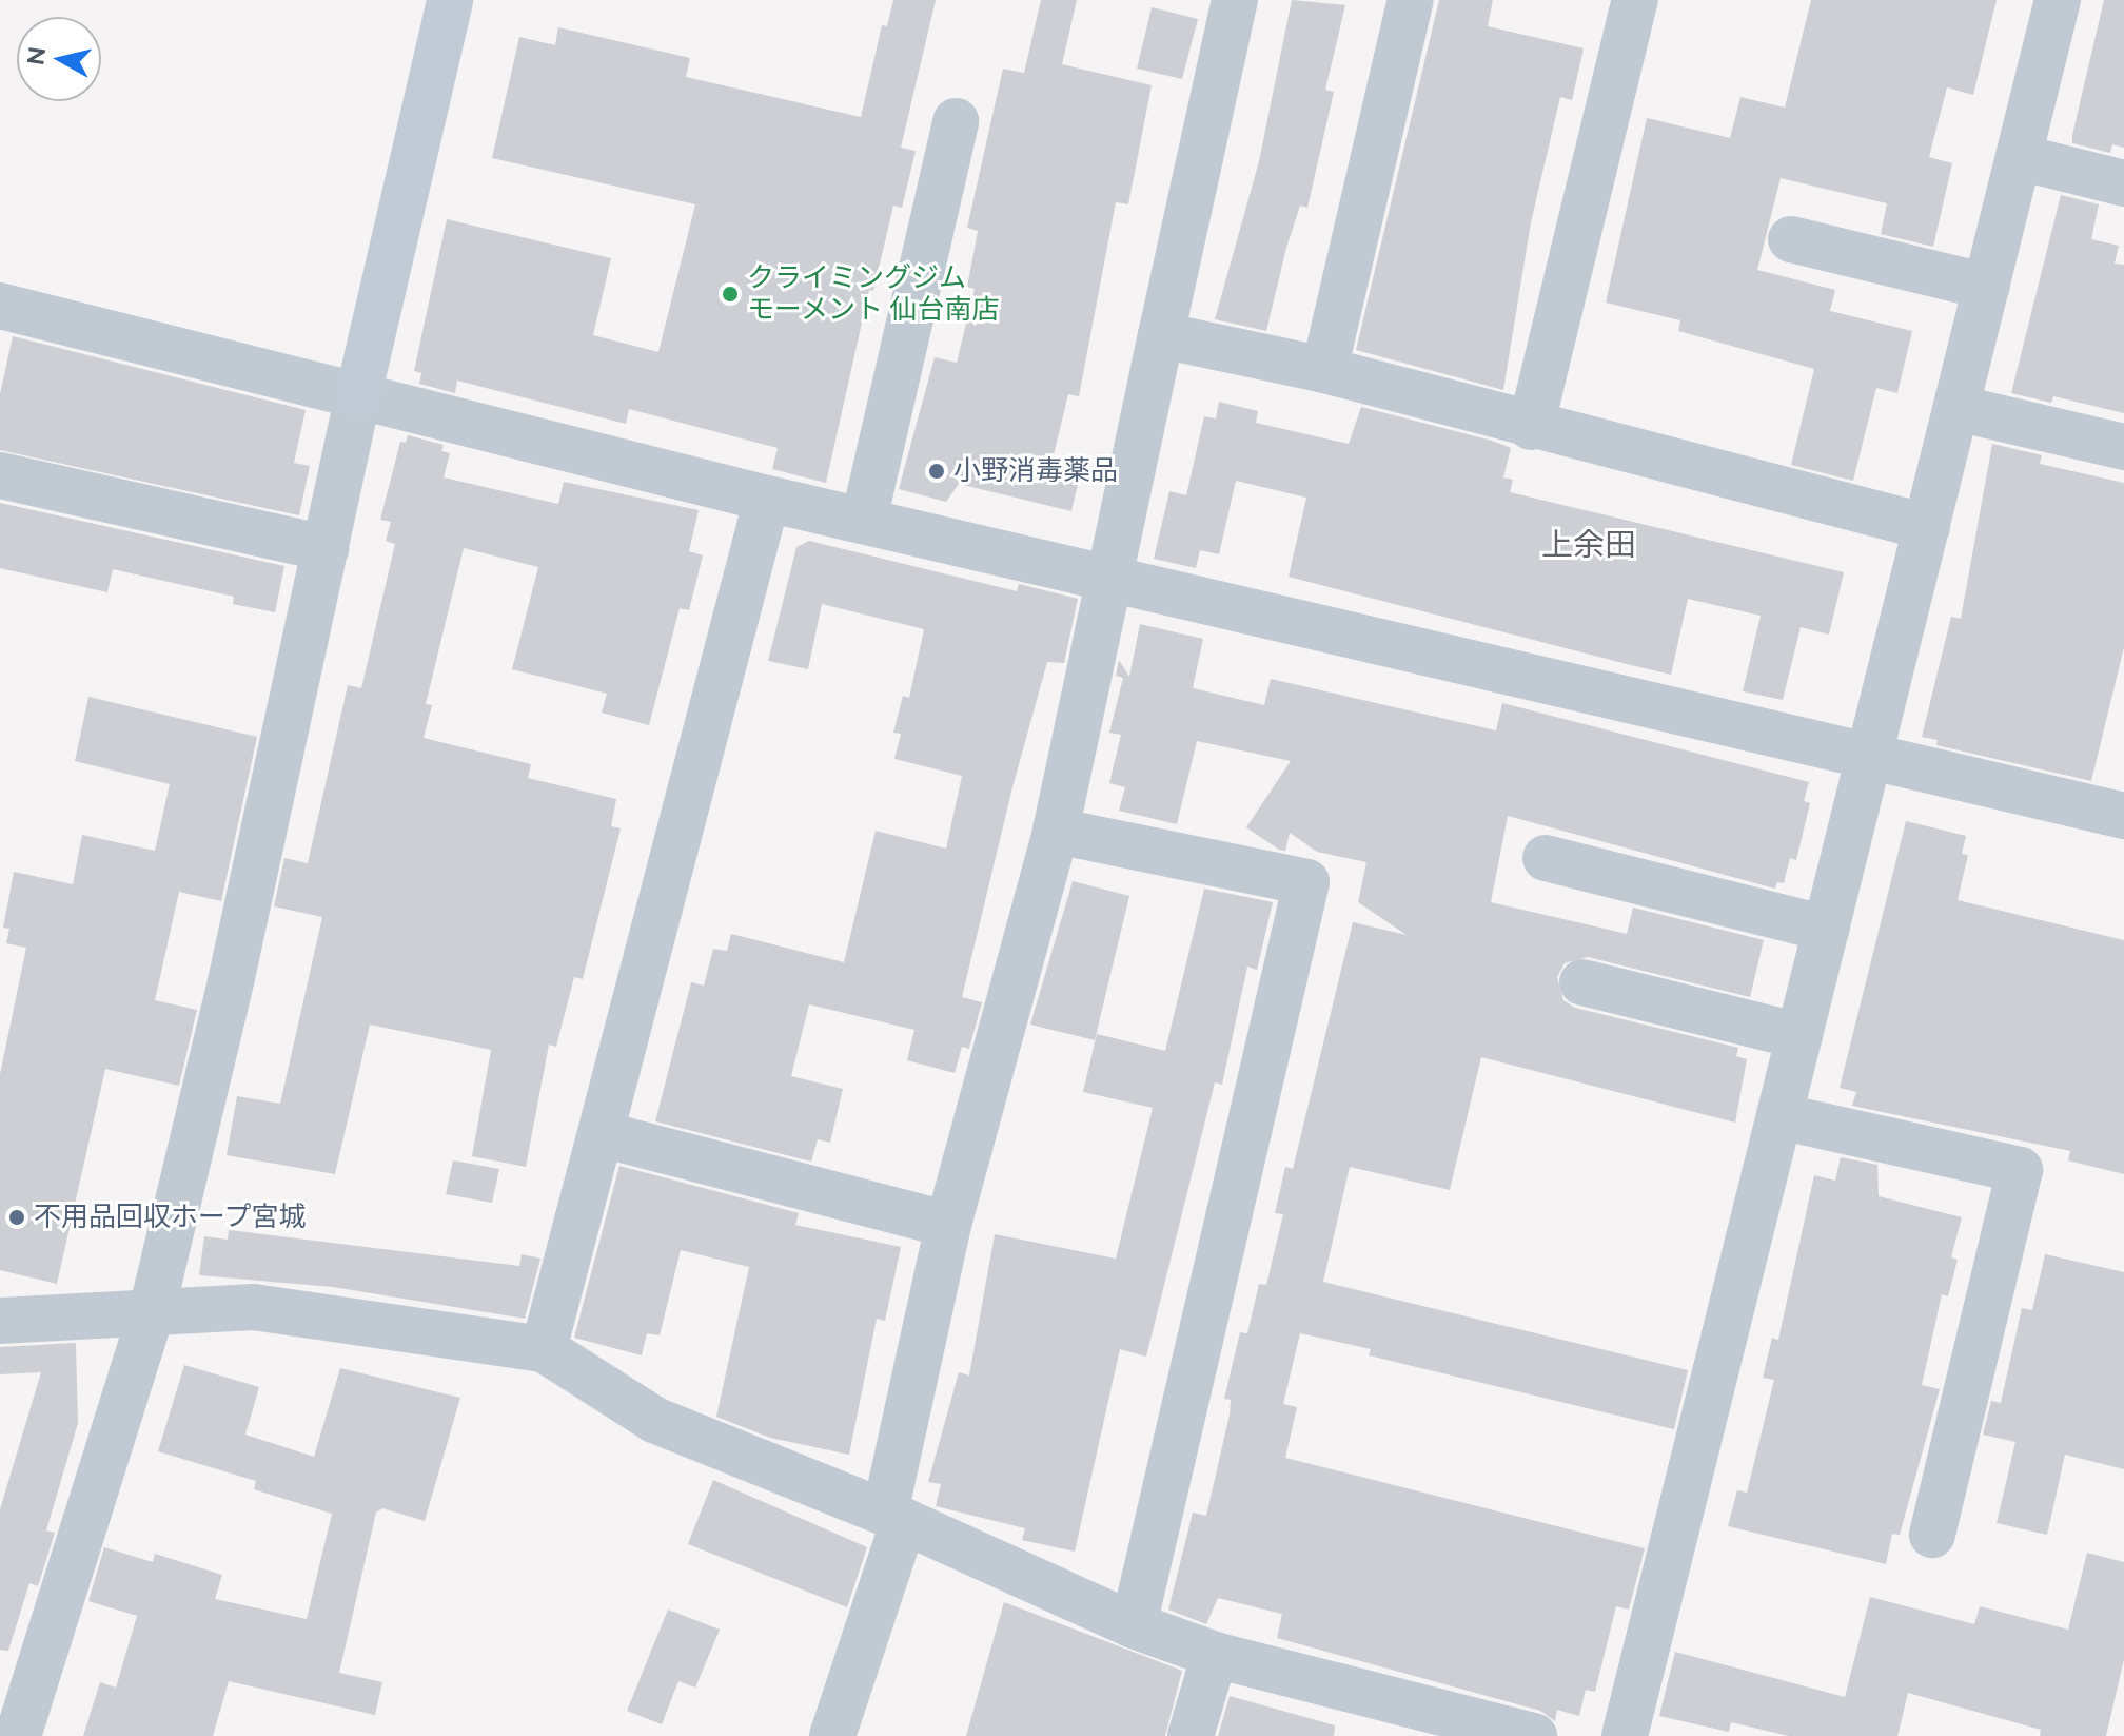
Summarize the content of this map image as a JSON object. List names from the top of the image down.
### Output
{
  "districts": ["上余田"],
  "places": ["クライミングジム モーメント 仙台南店", "小野消毒薬品", "不用品回収ホープ宮城"],
  "north": "left"
}
